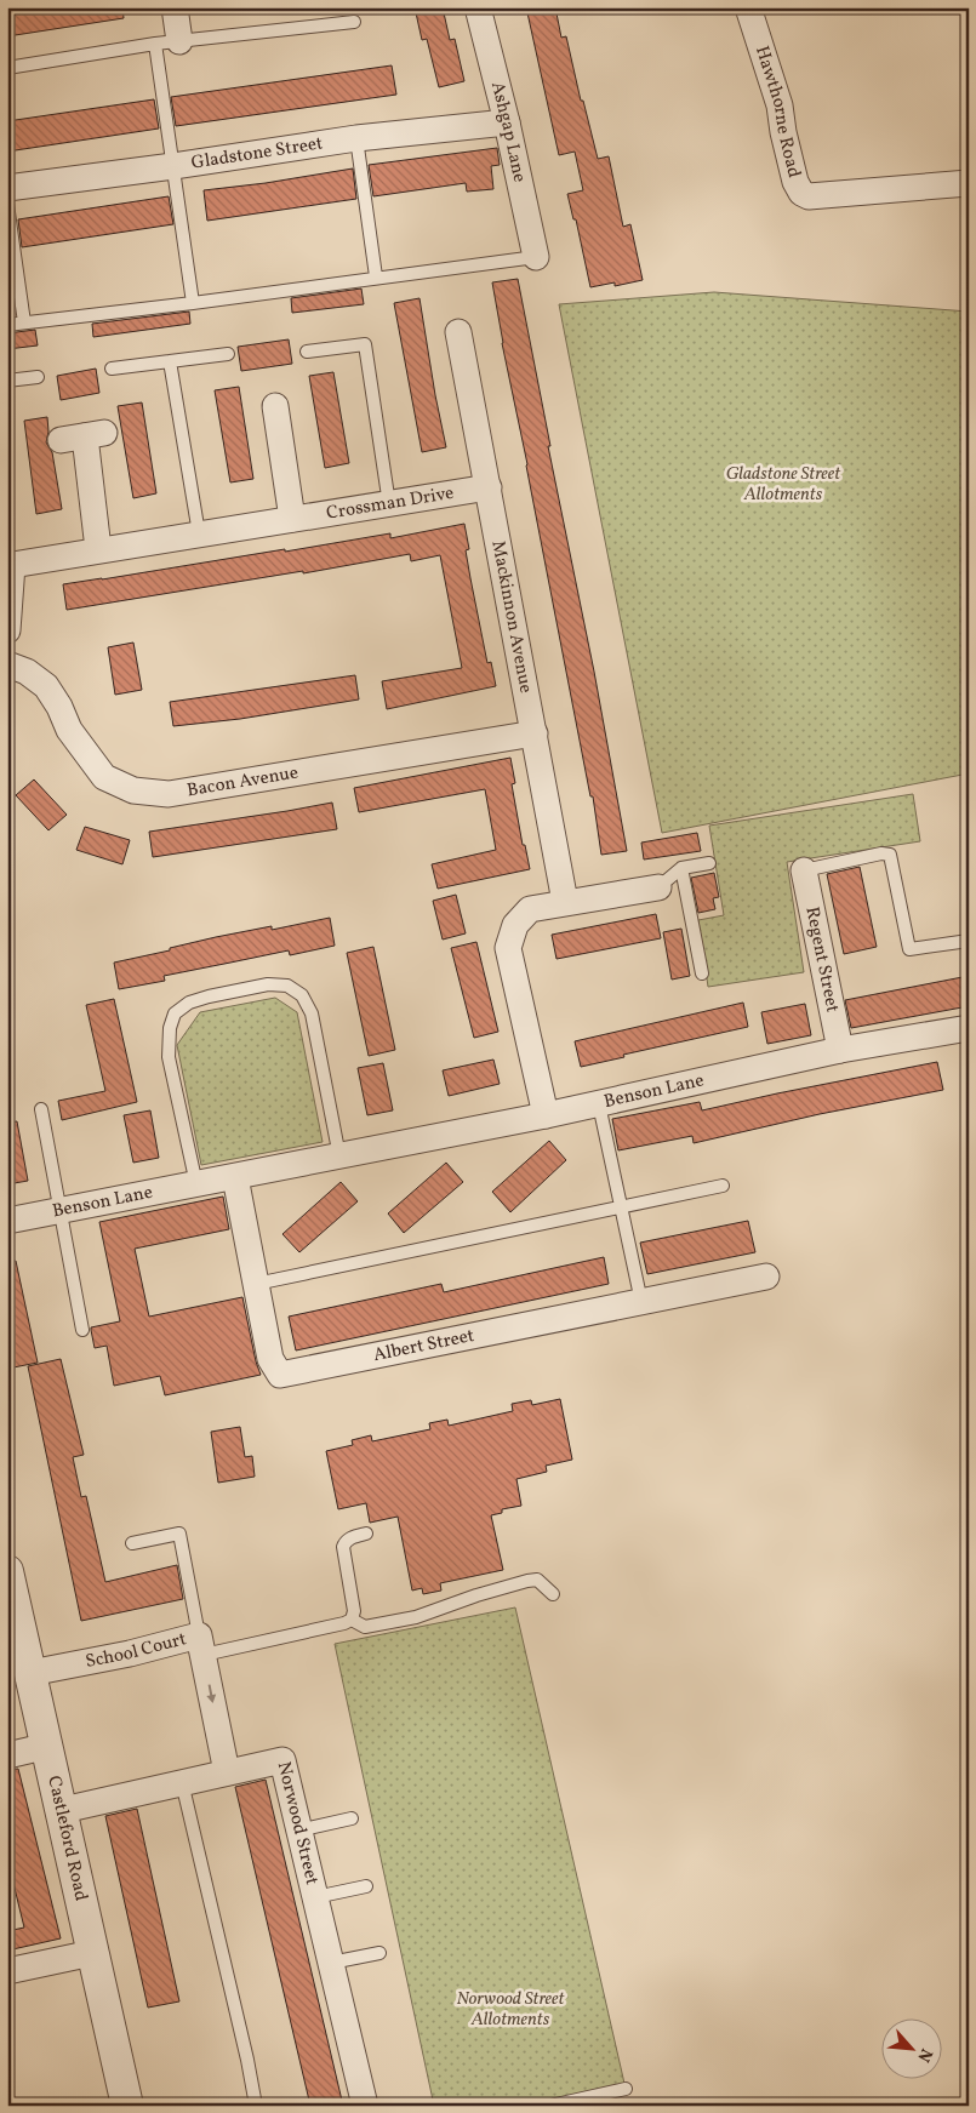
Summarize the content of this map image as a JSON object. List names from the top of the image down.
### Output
{
  "streets": {
    "street": [
      "Hawthorne Road",
      "Ashgap Lane",
      "Gladstone Street",
      "Crossman Drive",
      "Mackinnon Avenue",
      "Bacon Avenue",
      "Regent Street",
      "Benson Lane",
      "Albert Street",
      "School Court",
      "Norwood Street",
      "Castleford Road"
    ]
  },
  "crossings": [
    ["Ashgap Lane", "Gladstone Street"],
    ["Crossman Drive", "Mackinnon Avenue"],
    ["Mackinnon Avenue", "Bacon Avenue"],
    ["Regent Street", "Benson Lane"],
    ["Benson Lane", "Albert Street"],
    ["School Court", "Castleford Road"],
    ["Norwood Street", "Castleford Road"]
  ],
  "parks": ["Gladstone Street Allotments", "Norwood Street Allotments"],
  "north": "bottom right"
}
